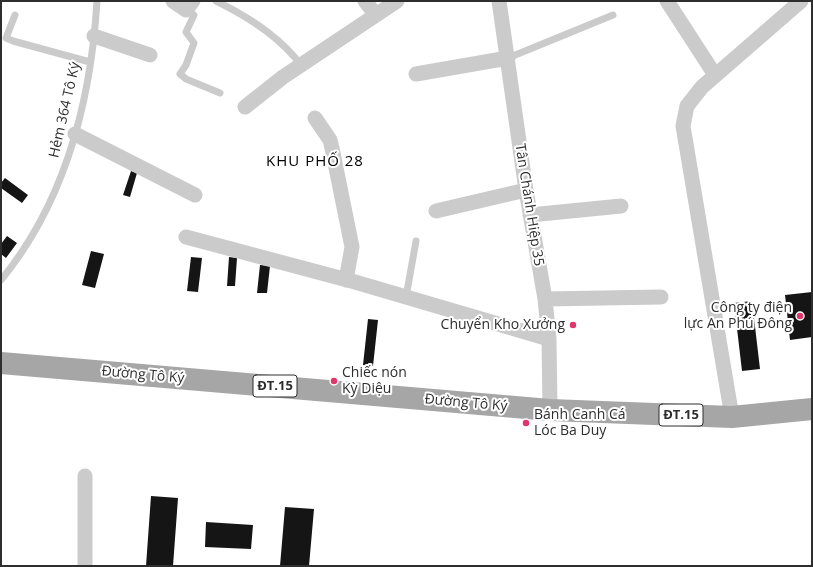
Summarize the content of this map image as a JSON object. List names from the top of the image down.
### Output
{
  "streets": {
    "main road": ["Đường Tô Ký", "ĐT.15"],
    "street": ["Tân Chánh Hiệp 35"],
    "lane": ["Hẻm 364 Tô Ký"]
  },
  "crossings": [
    ["Tân Chánh Hiệp 35", "Đường Tô Ký"]
  ],
  "districts": ["KHU PHỐ 28"],
  "places": [
    "Công ty điện lực An Phú Đông",
    "Chuyển Kho Xưởng",
    "Chiếc nón Kỳ Diệu",
    "Bánh Canh Cá Lóc Ba Duy"
  ]
}
